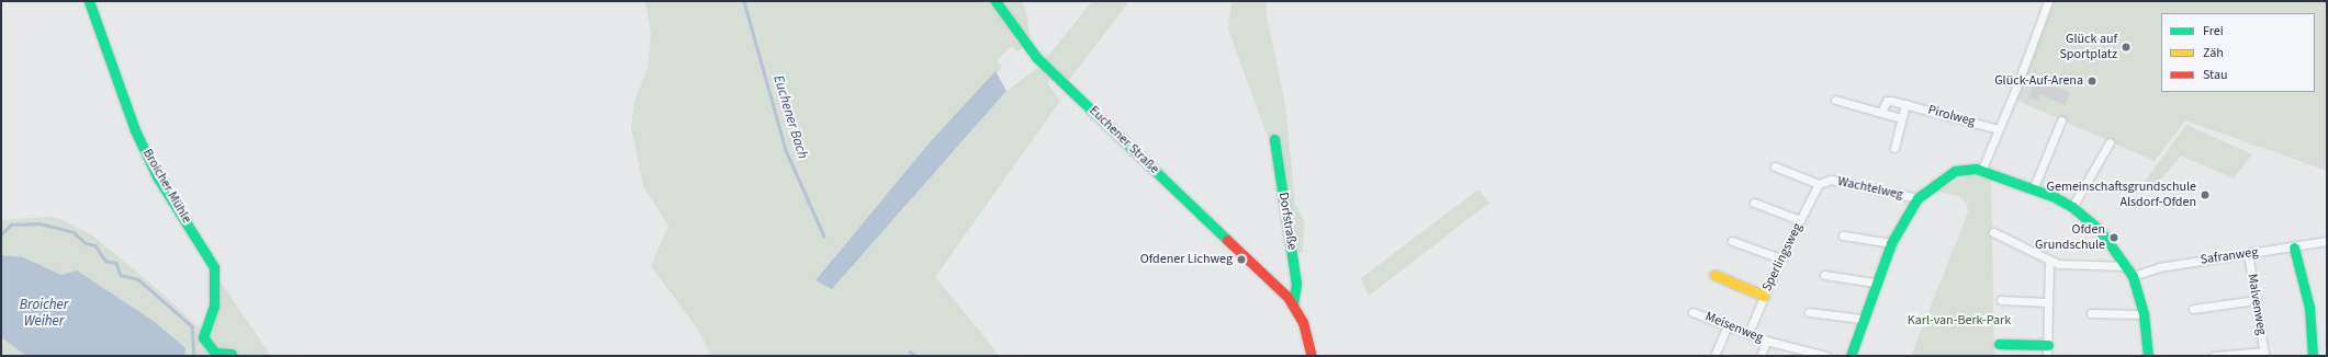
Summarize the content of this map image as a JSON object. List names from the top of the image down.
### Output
{
  "streets": {
    "street": [
      "Pirolweg",
      "Euchener Straße",
      "Broicher Mühle",
      "Wachtelweg",
      "Dorfstraße",
      "Safranweg",
      "Sperlingsweg",
      "Malvenweg",
      "Meisenweg"
    ]
  },
  "crossings": [
    ["Euchener Straße", "Dorfstraße"],
    ["Wachtelweg", "Sperlingsweg"],
    ["Safranweg", "Malvenweg"],
    ["Sperlingsweg", "Meisenweg"]
  ],
  "water": ["Euchener Bach", "Broicher Weiher"],
  "parks": ["Karl-van-Berk-Park"],
  "places": [
    "Glück auf Sportplatz",
    "Glück-Auf-Arena",
    "Gemeinschaftsgrundschule Alsdorf-Ofden",
    "Ofden Grundschule",
    "Ofdener Lichweg"
  ],
  "legend": ["Frei", "Zäh", "Stau"]
}
